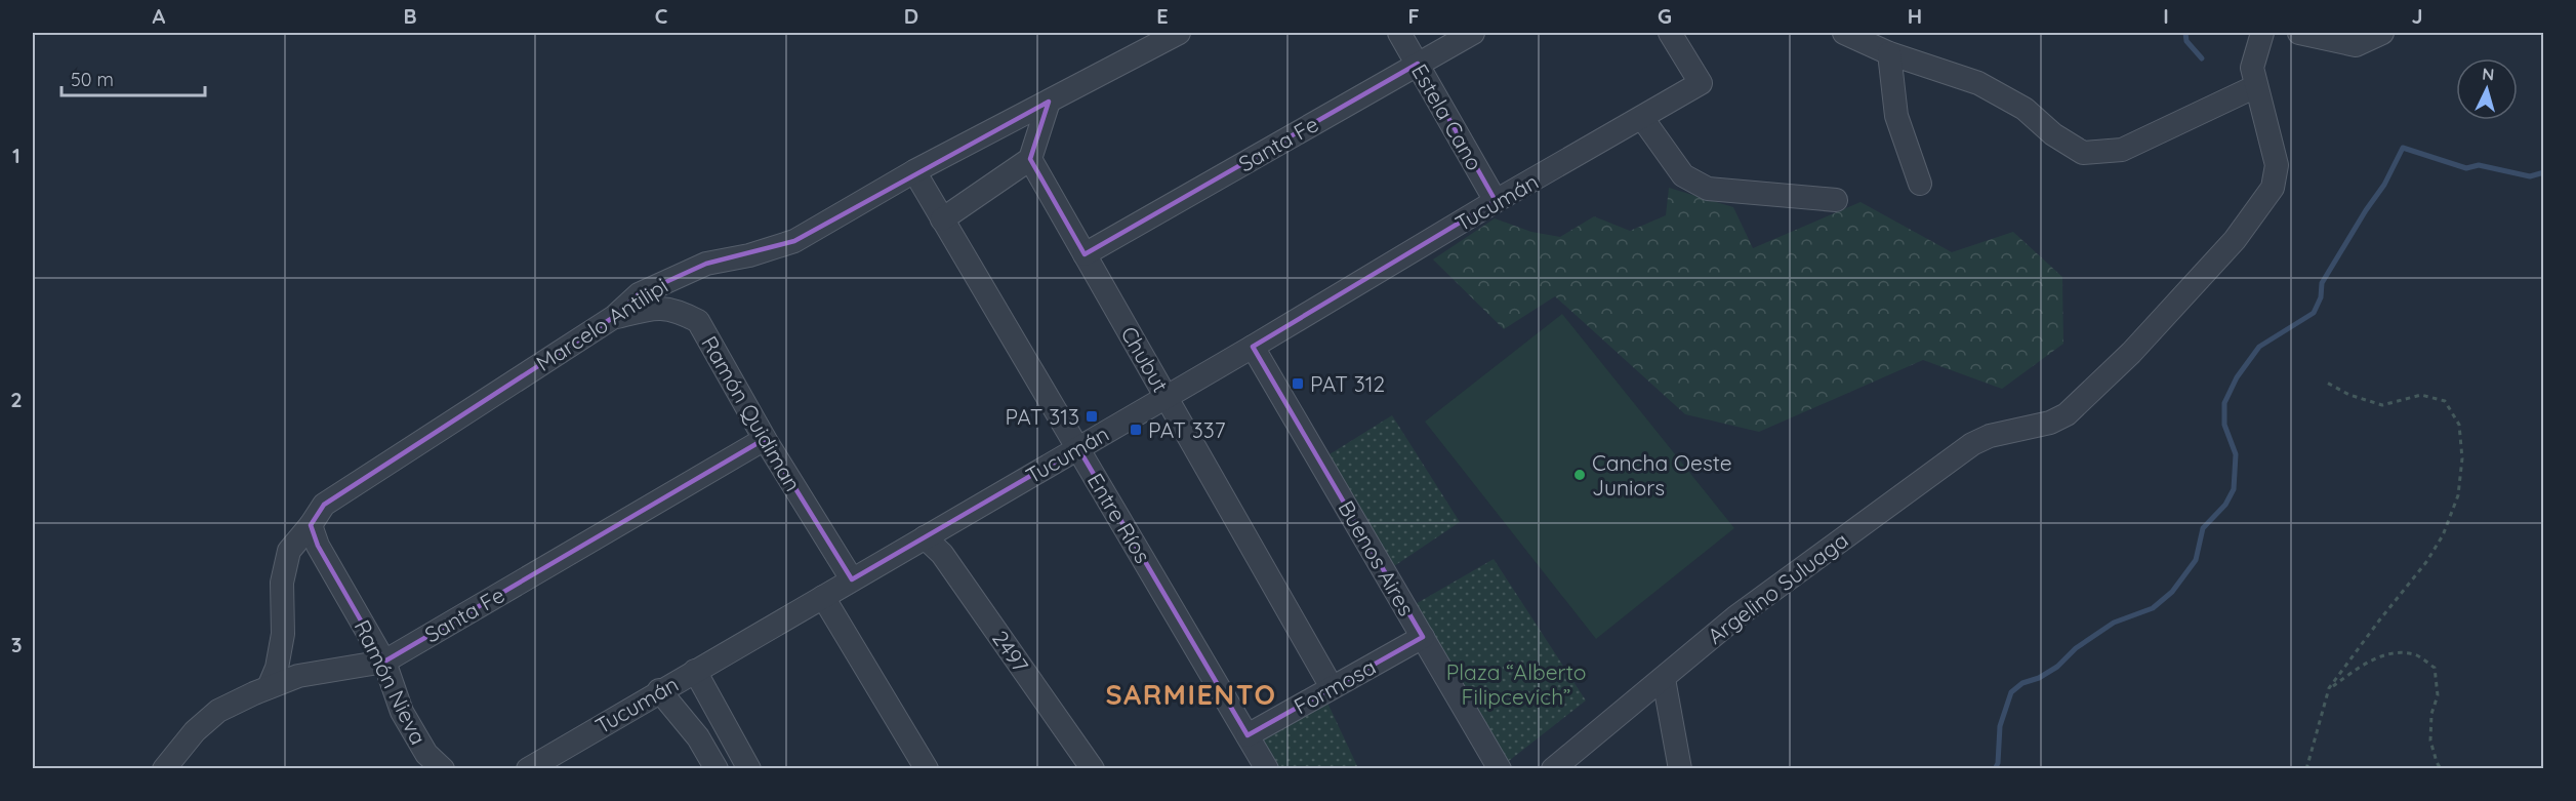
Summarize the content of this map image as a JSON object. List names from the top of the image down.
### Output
{
  "streets": {
    "street": [
      "Estela Cano",
      "Santa Fe",
      "Tucumán",
      "Marcelo Antilipi",
      "Chubut",
      "Ramón Quidiman",
      "Entre Ríos",
      "Buenos Aires",
      "Argelino Suluaga",
      "2497",
      "Ramón Nieva",
      "Formosa"
    ]
  },
  "crossings": [
    ["Estela Cano", "Santa Fe"],
    ["Estela Cano", "Tucumán"],
    ["Santa Fe", "Marcelo Antilipi"],
    ["Santa Fe", "Chubut"],
    ["Santa Fe", "Ramón Quidiman"],
    ["Santa Fe", "Ramón Nieva"],
    ["Tucumán", "Chubut"],
    ["Tucumán", "Ramón Quidiman"],
    ["Tucumán", "Entre Ríos"],
    ["Tucumán", "Buenos Aires"],
    ["Tucumán", "2497"],
    ["Marcelo Antilipi", "Ramón Quidiman"],
    ["Marcelo Antilipi", "Entre Ríos"],
    ["Marcelo Antilipi", "Ramón Nieva"],
    ["Chubut", "Formosa"],
    ["Entre Ríos", "Formosa"],
    ["Buenos Aires", "Formosa"]
  ],
  "districts": ["SARMIENTO"],
  "parks": ["Plaza “Alberto Filipcevich”"],
  "places": {
    "transit": ["PAT 312", "PAT 313", "PAT 337"],
    "other": ["Cancha Oeste Juniors"]
  },
  "scale_bar": "50 m",
  "north": "top",
  "grid": {
    "columns": [
      "A",
      "B",
      "C",
      "D",
      "E",
      "F",
      "G",
      "H",
      "I",
      "J"
    ],
    "rows": ["1", "2", "3"]
  }
}
